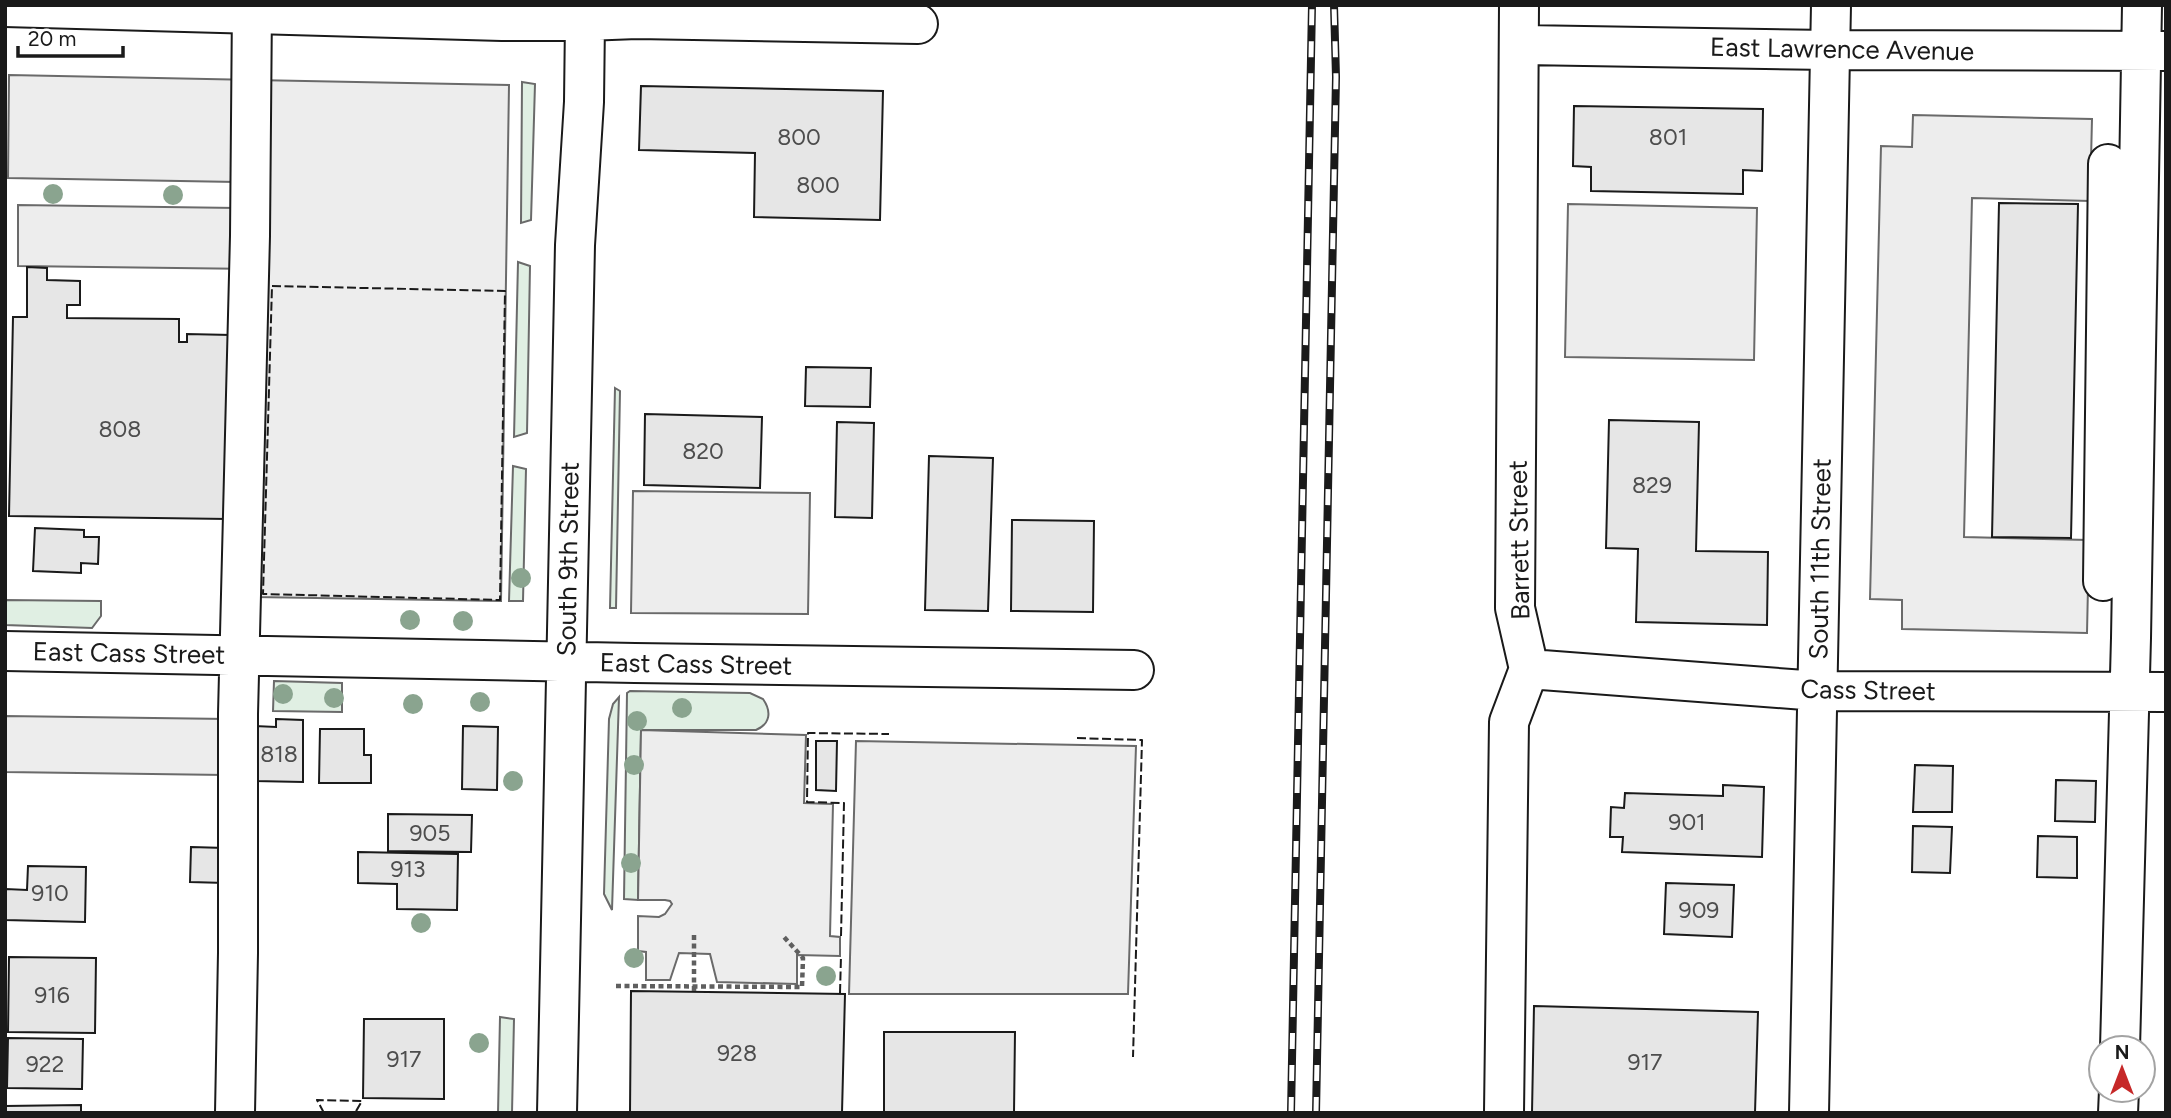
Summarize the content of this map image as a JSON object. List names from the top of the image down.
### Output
{
  "streets": {
    "street": [
      "East Lawrence Avenue",
      "Barrett Street",
      "South 9th Street",
      "South 11th Street",
      "East Cass Street",
      "Cass Street"
    ]
  },
  "crossings": [
    ["East Lawrence Avenue", "Barrett Street"],
    ["East Lawrence Avenue", "South 11th Street"],
    ["Barrett Street", "Cass Street"],
    ["South 9th Street", "East Cass Street"],
    ["South 11th Street", "Cass Street"]
  ],
  "house_numbers": [
    "800",
    "801",
    "800",
    "808",
    "820",
    "829",
    "818",
    "901",
    "905",
    "913",
    "910",
    "909",
    "916",
    "928",
    "917",
    "917",
    "922"
  ],
  "scale_bar": "20 m",
  "north": "top"
}
